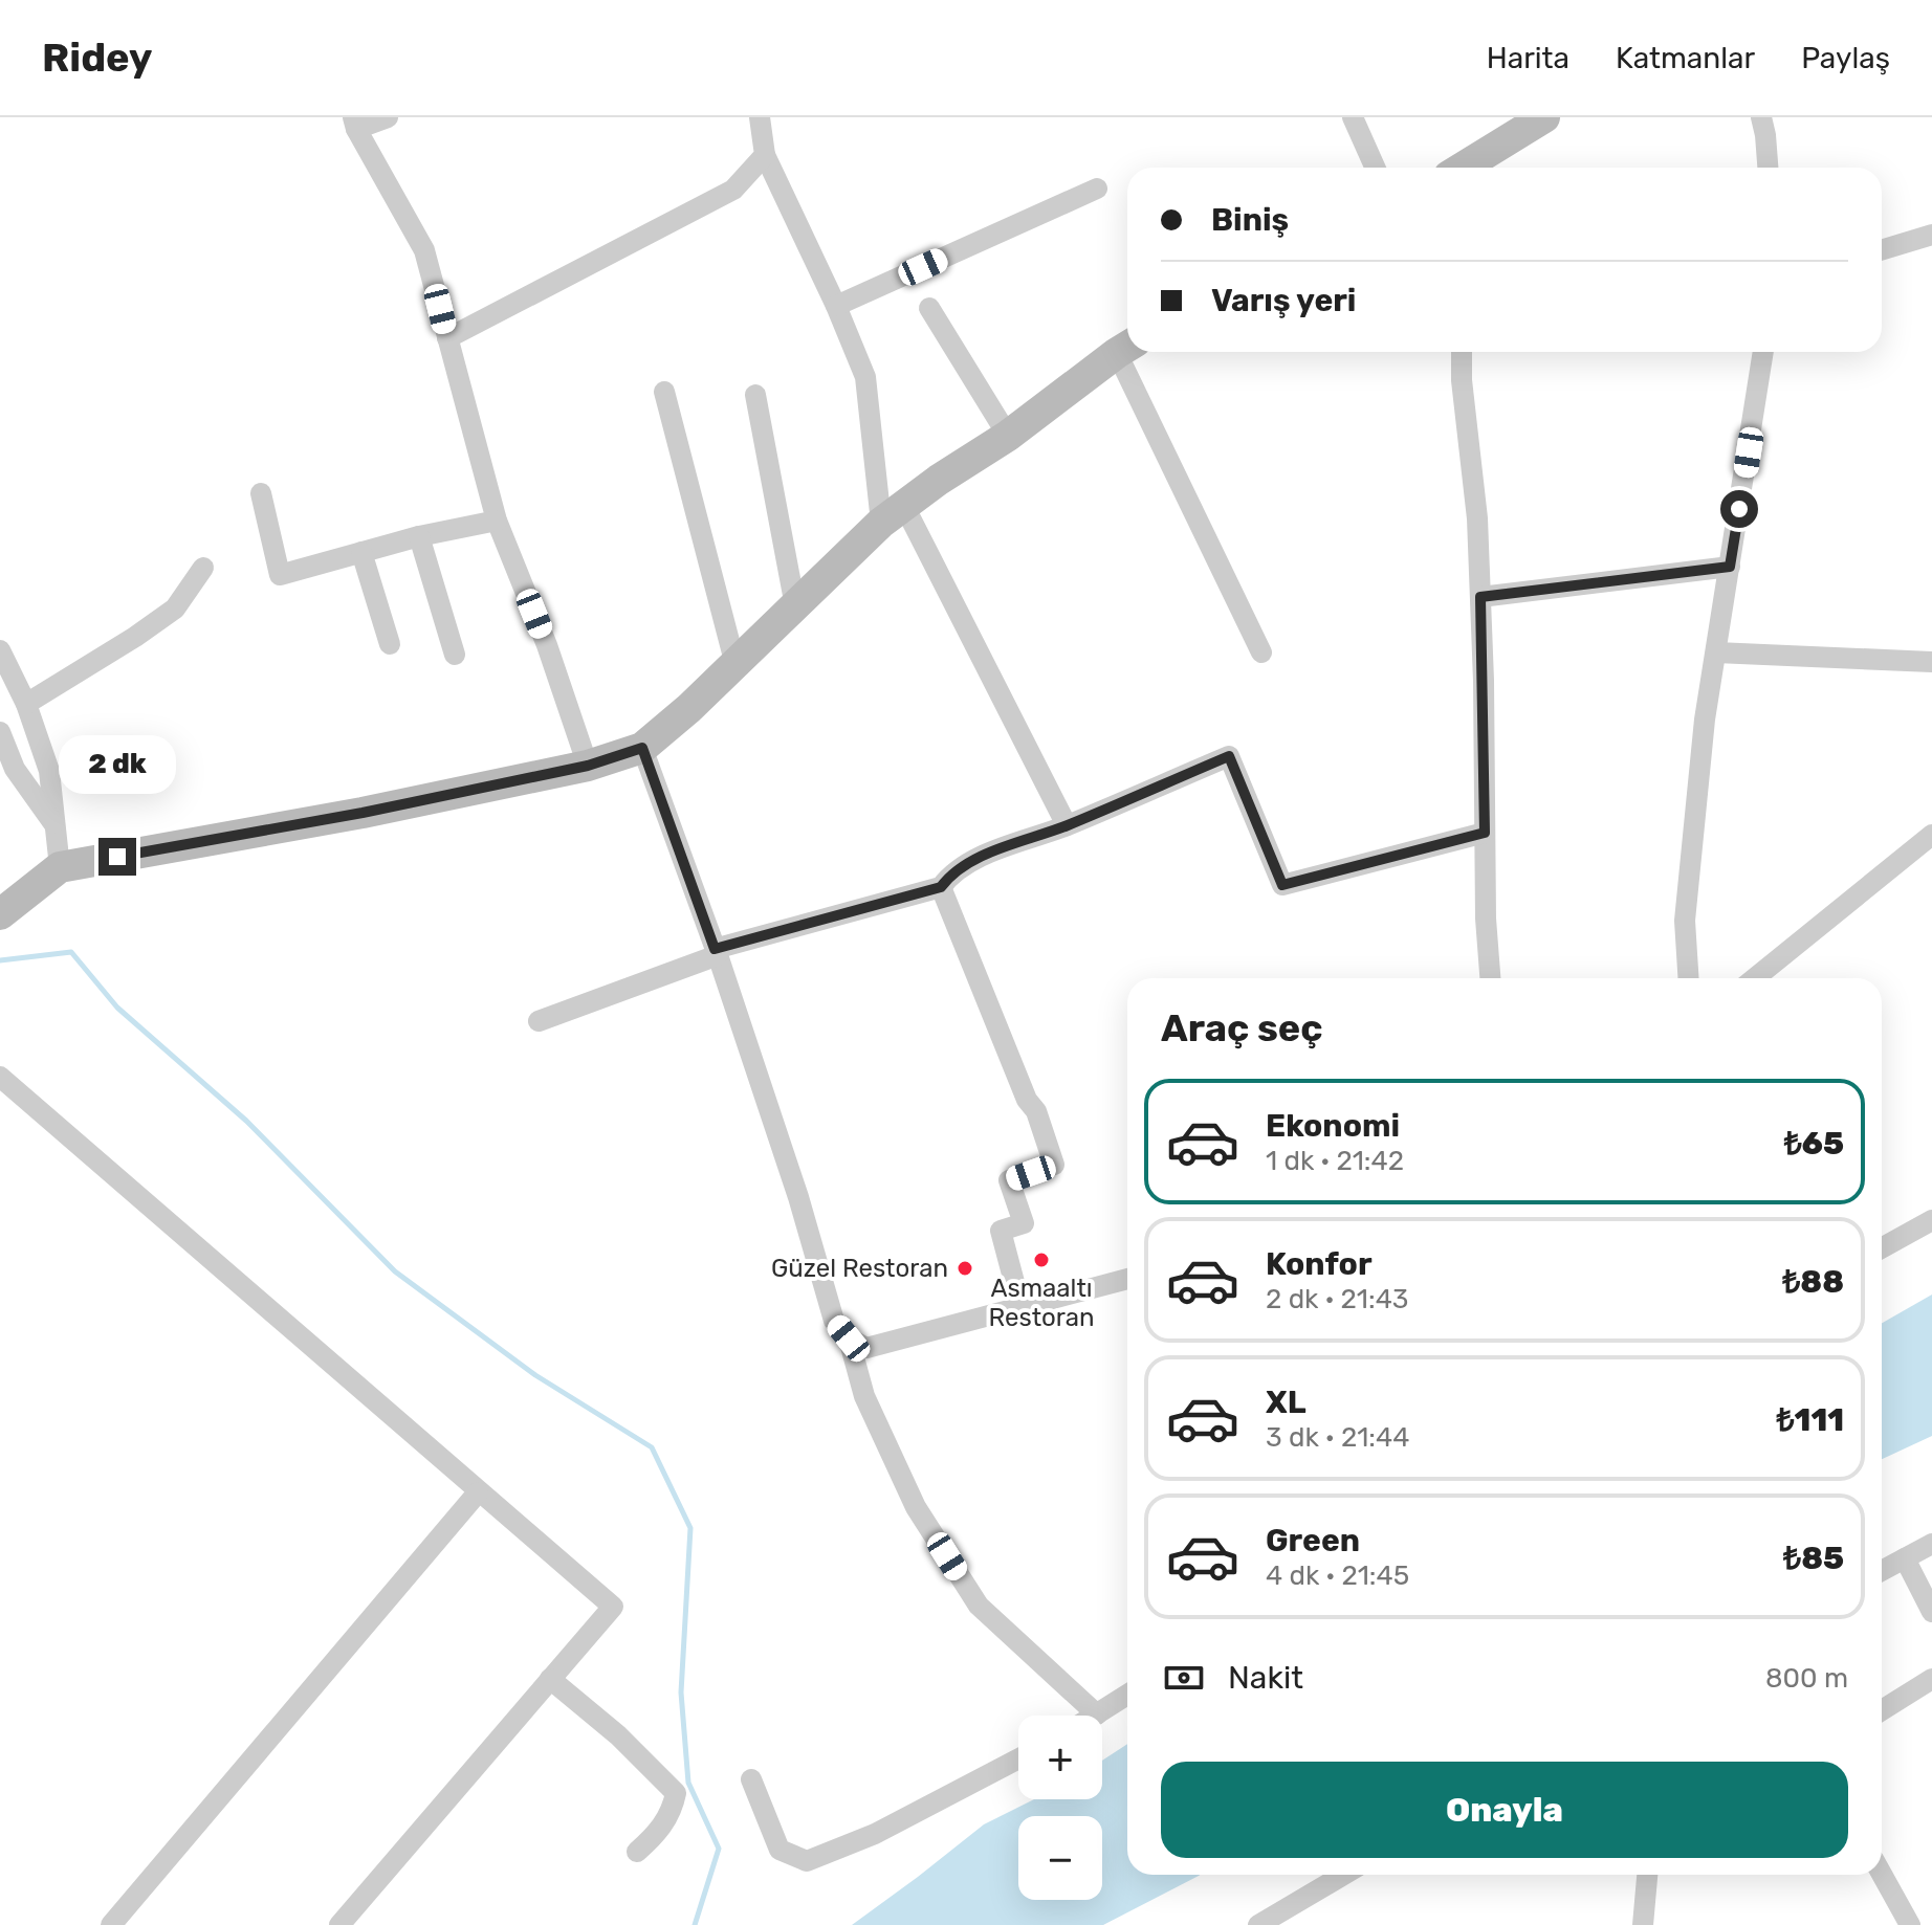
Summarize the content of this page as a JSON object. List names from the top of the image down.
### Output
{
  "places": ["Asmaaltı Restoran", "Güzel Restoran"],
  "page": {
    "header": "Ridey",
    "nav": ["Harita", "Katmanlar", "Paylaş"],
    "banner": ["Biniş", "Varış yeri"],
    "bubble": "2 dk",
    "heading": "Araç seç",
    "list": [
      {
        "name": "Ekonomi",
        "note": "1 dk · 21:42",
        "value": "₺65"
      },
      {
        "name": "Konfor",
        "note": "2 dk · 21:43",
        "value": "₺88"
      },
      {
        "name": "XL",
        "note": "3 dk · 21:44",
        "value": "₺111"
      },
      {
        "name": "Green",
        "note": "4 dk · 21:45",
        "value": "₺85"
      }
    ],
    "pay": ["Nakit", "800 m"],
    "map_buttons": ["+", "−"],
    "buttons": "Onayla"
  }
}
